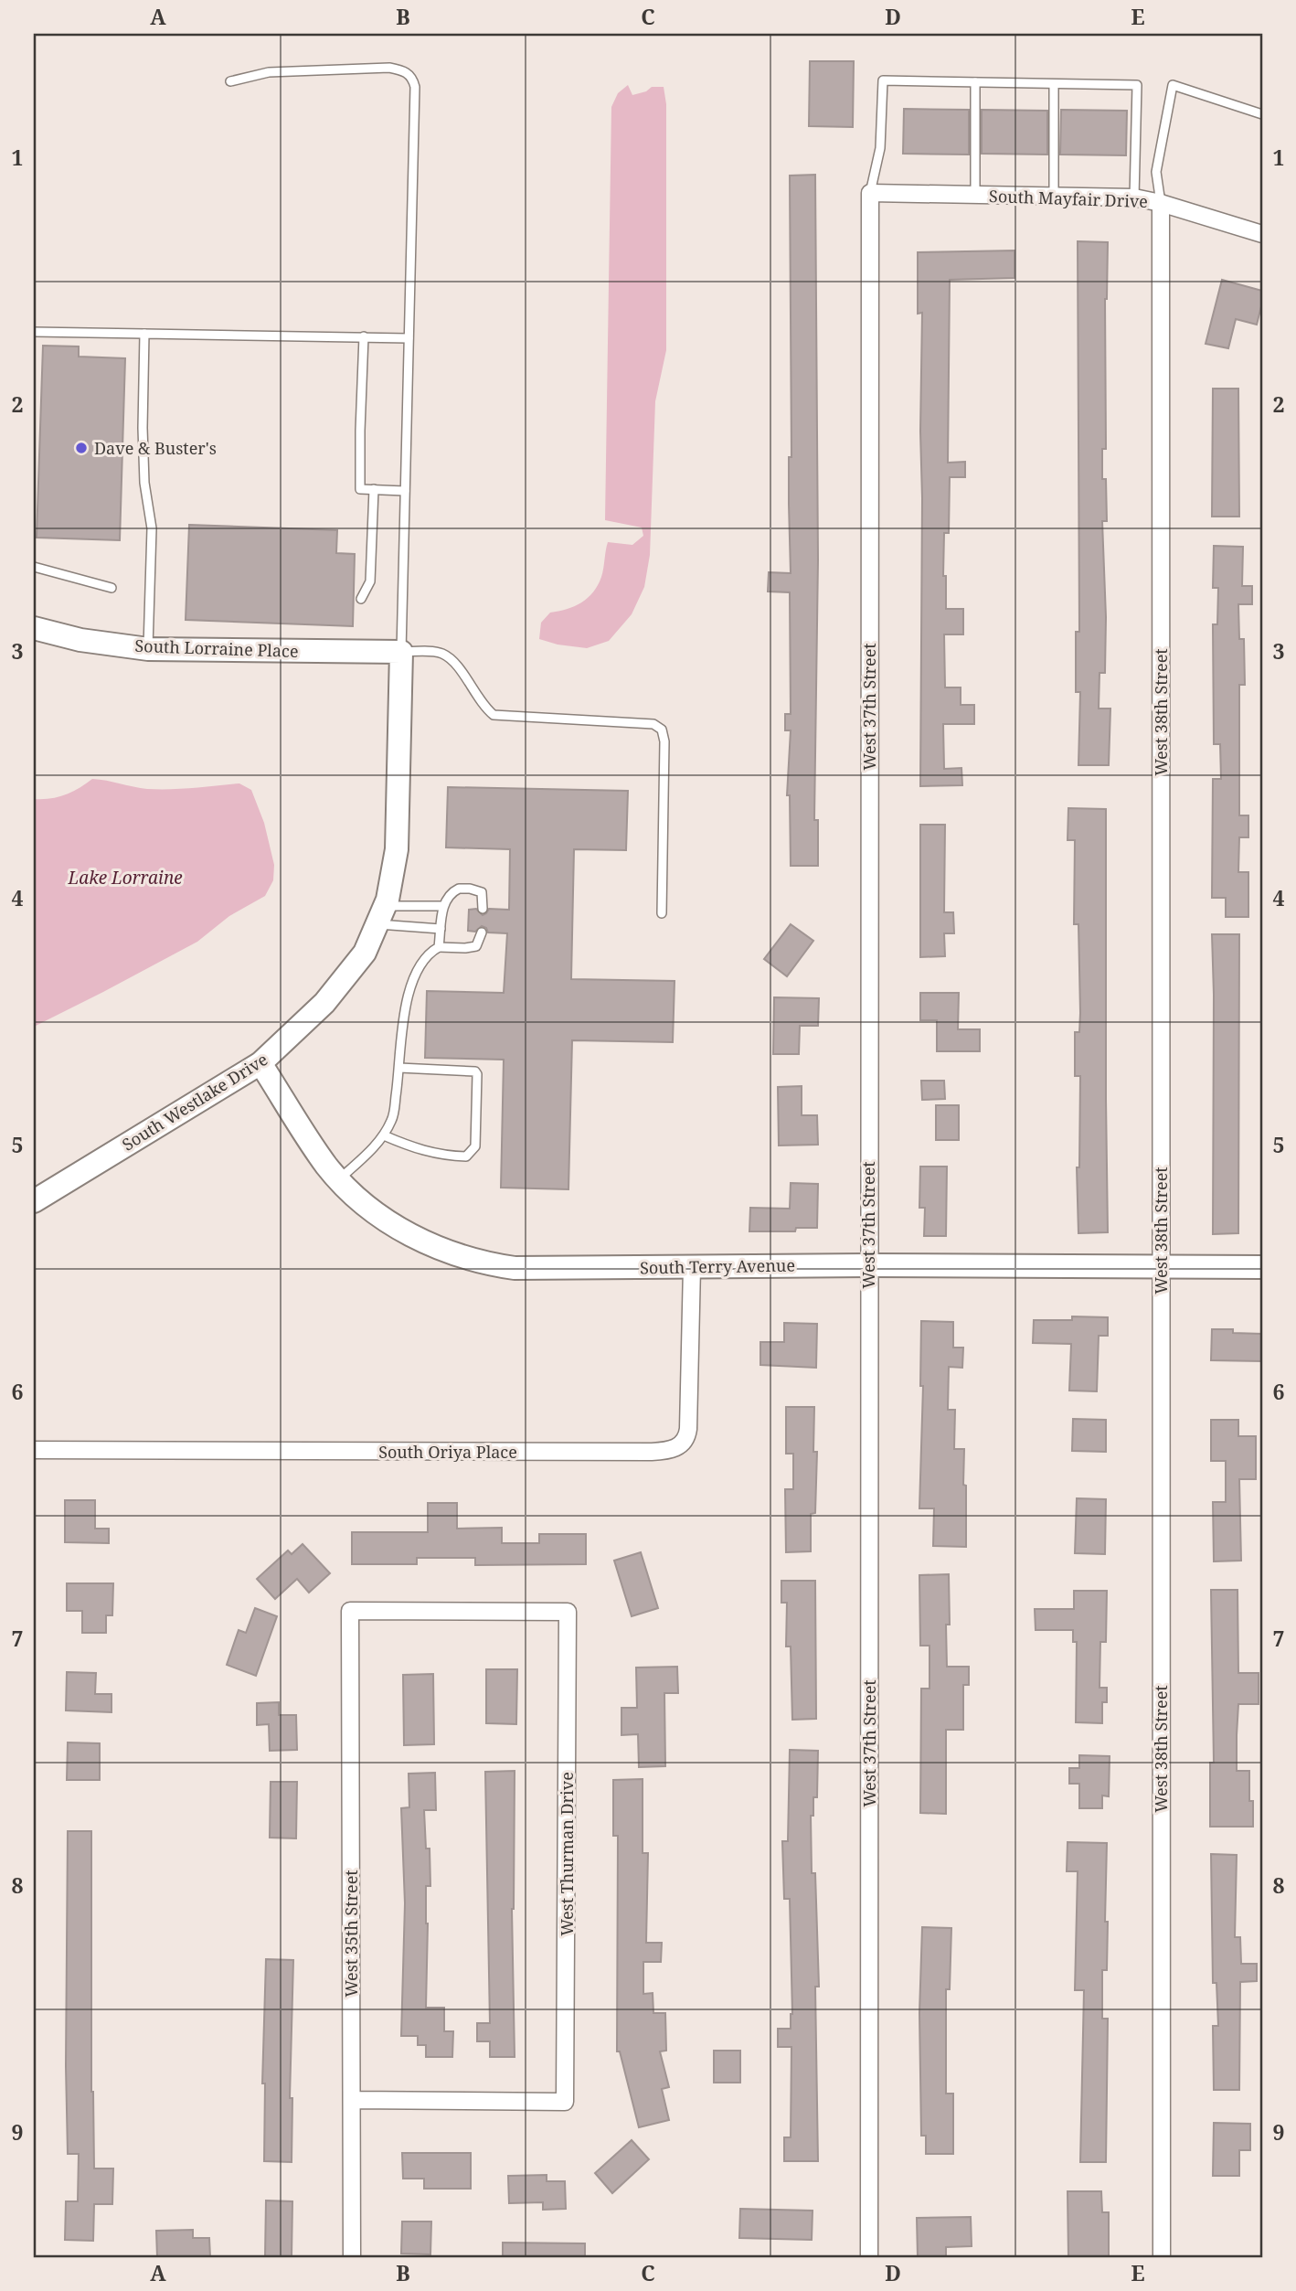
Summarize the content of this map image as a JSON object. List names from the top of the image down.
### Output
{
  "streets": {
    "street": [
      "South Mayfair Drive",
      "South Lorraine Place",
      "West 37th Street",
      "West 38th Street",
      "South Westlake Drive",
      "South Terry Avenue",
      "South Oriya Place",
      "West Thurman Drive",
      "West 35th Street"
    ]
  },
  "crossings": [
    ["South Mayfair Drive", "West 37th Street"],
    ["South Mayfair Drive", "West 38th Street"],
    ["South Lorraine Place", "South Westlake Drive"],
    ["West 37th Street", "South Terry Avenue"],
    ["West 38th Street", "South Terry Avenue"],
    ["South Westlake Drive", "South Terry Avenue"],
    ["South Terry Avenue", "South Oriya Place"],
    ["West Thurman Drive", "West 35th Street"]
  ],
  "water": ["Lake Lorraine"],
  "places": ["Dave & Buster's"],
  "grid": {
    "columns": [
      "A",
      "B",
      "C",
      "D",
      "E"
    ],
    "rows": [
      "1",
      "2",
      "3",
      "4",
      "5",
      "6",
      "7",
      "8",
      "9"
    ]
  }
}
